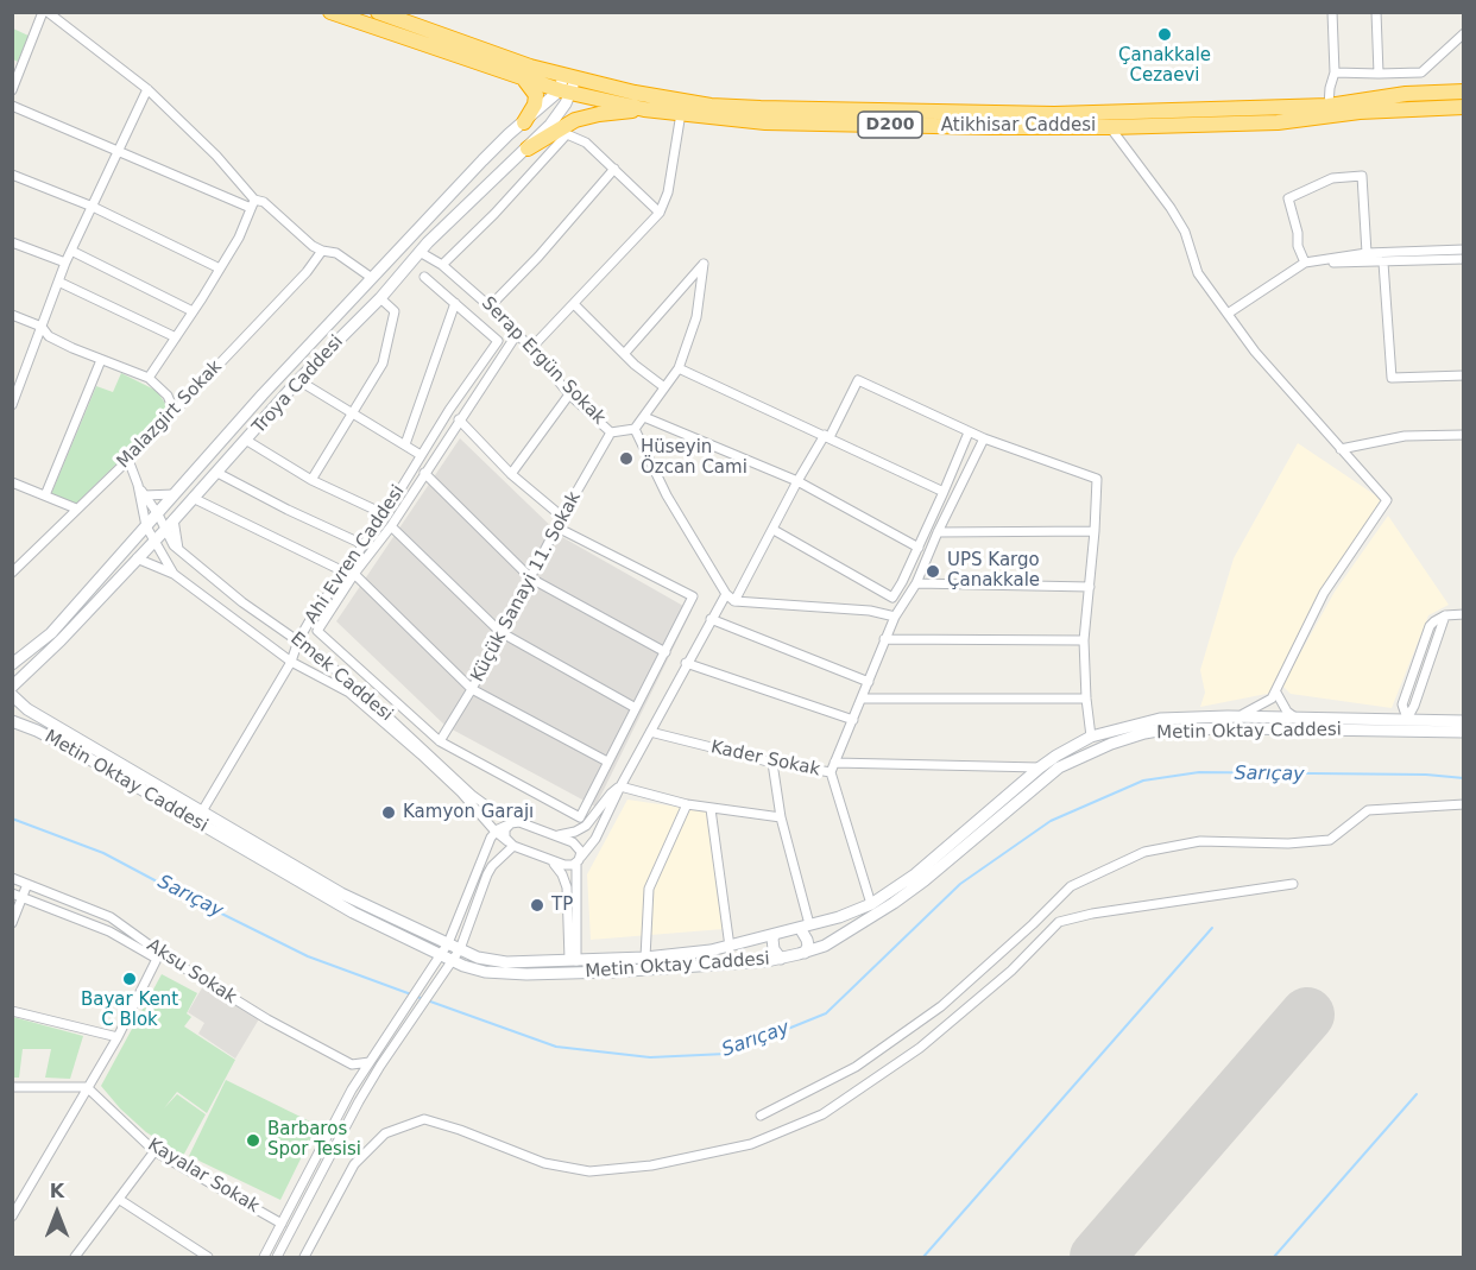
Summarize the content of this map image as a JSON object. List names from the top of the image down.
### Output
{
  "streets": {
    "highway": ["D200", "Atikhisar Caddesi"],
    "main road": ["Troya Caddesi", "Metin Oktay Caddesi"],
    "street": [
      "Serap Ergün Sokak",
      "Malazgirt Sokak",
      "Ahi Evren Caddesi",
      "Küçük Sanayi 11. Sokak",
      "Emek Caddesi",
      "Kader Sokak",
      "Aksu Sokak",
      "Kayalar Sokak"
    ]
  },
  "crossings": [
    ["Atikhisar Caddesi", "Troya Caddesi"],
    ["Serap Ergün Sokak", "Troya Caddesi"],
    ["Serap Ergün Sokak", "Küçük Sanayi 11. Sokak"],
    ["Troya Caddesi", "Emek Caddesi"],
    ["Ahi Evren Caddesi", "Emek Caddesi"],
    ["Ahi Evren Caddesi", "Metin Oktay Caddesi"],
    ["Metin Oktay Caddesi", "Kader Sokak"]
  ],
  "water": ["Sarıçay"],
  "places": [
    "Çanakkale Cezaevi",
    "Hüseyin Özcan Cami",
    "UPS Kargo Çanakkale",
    "Kamyon Garajı",
    "TP",
    "Bayar Kent C Blok",
    "Barbaros Spor Tesisi"
  ],
  "north": "top"
}
